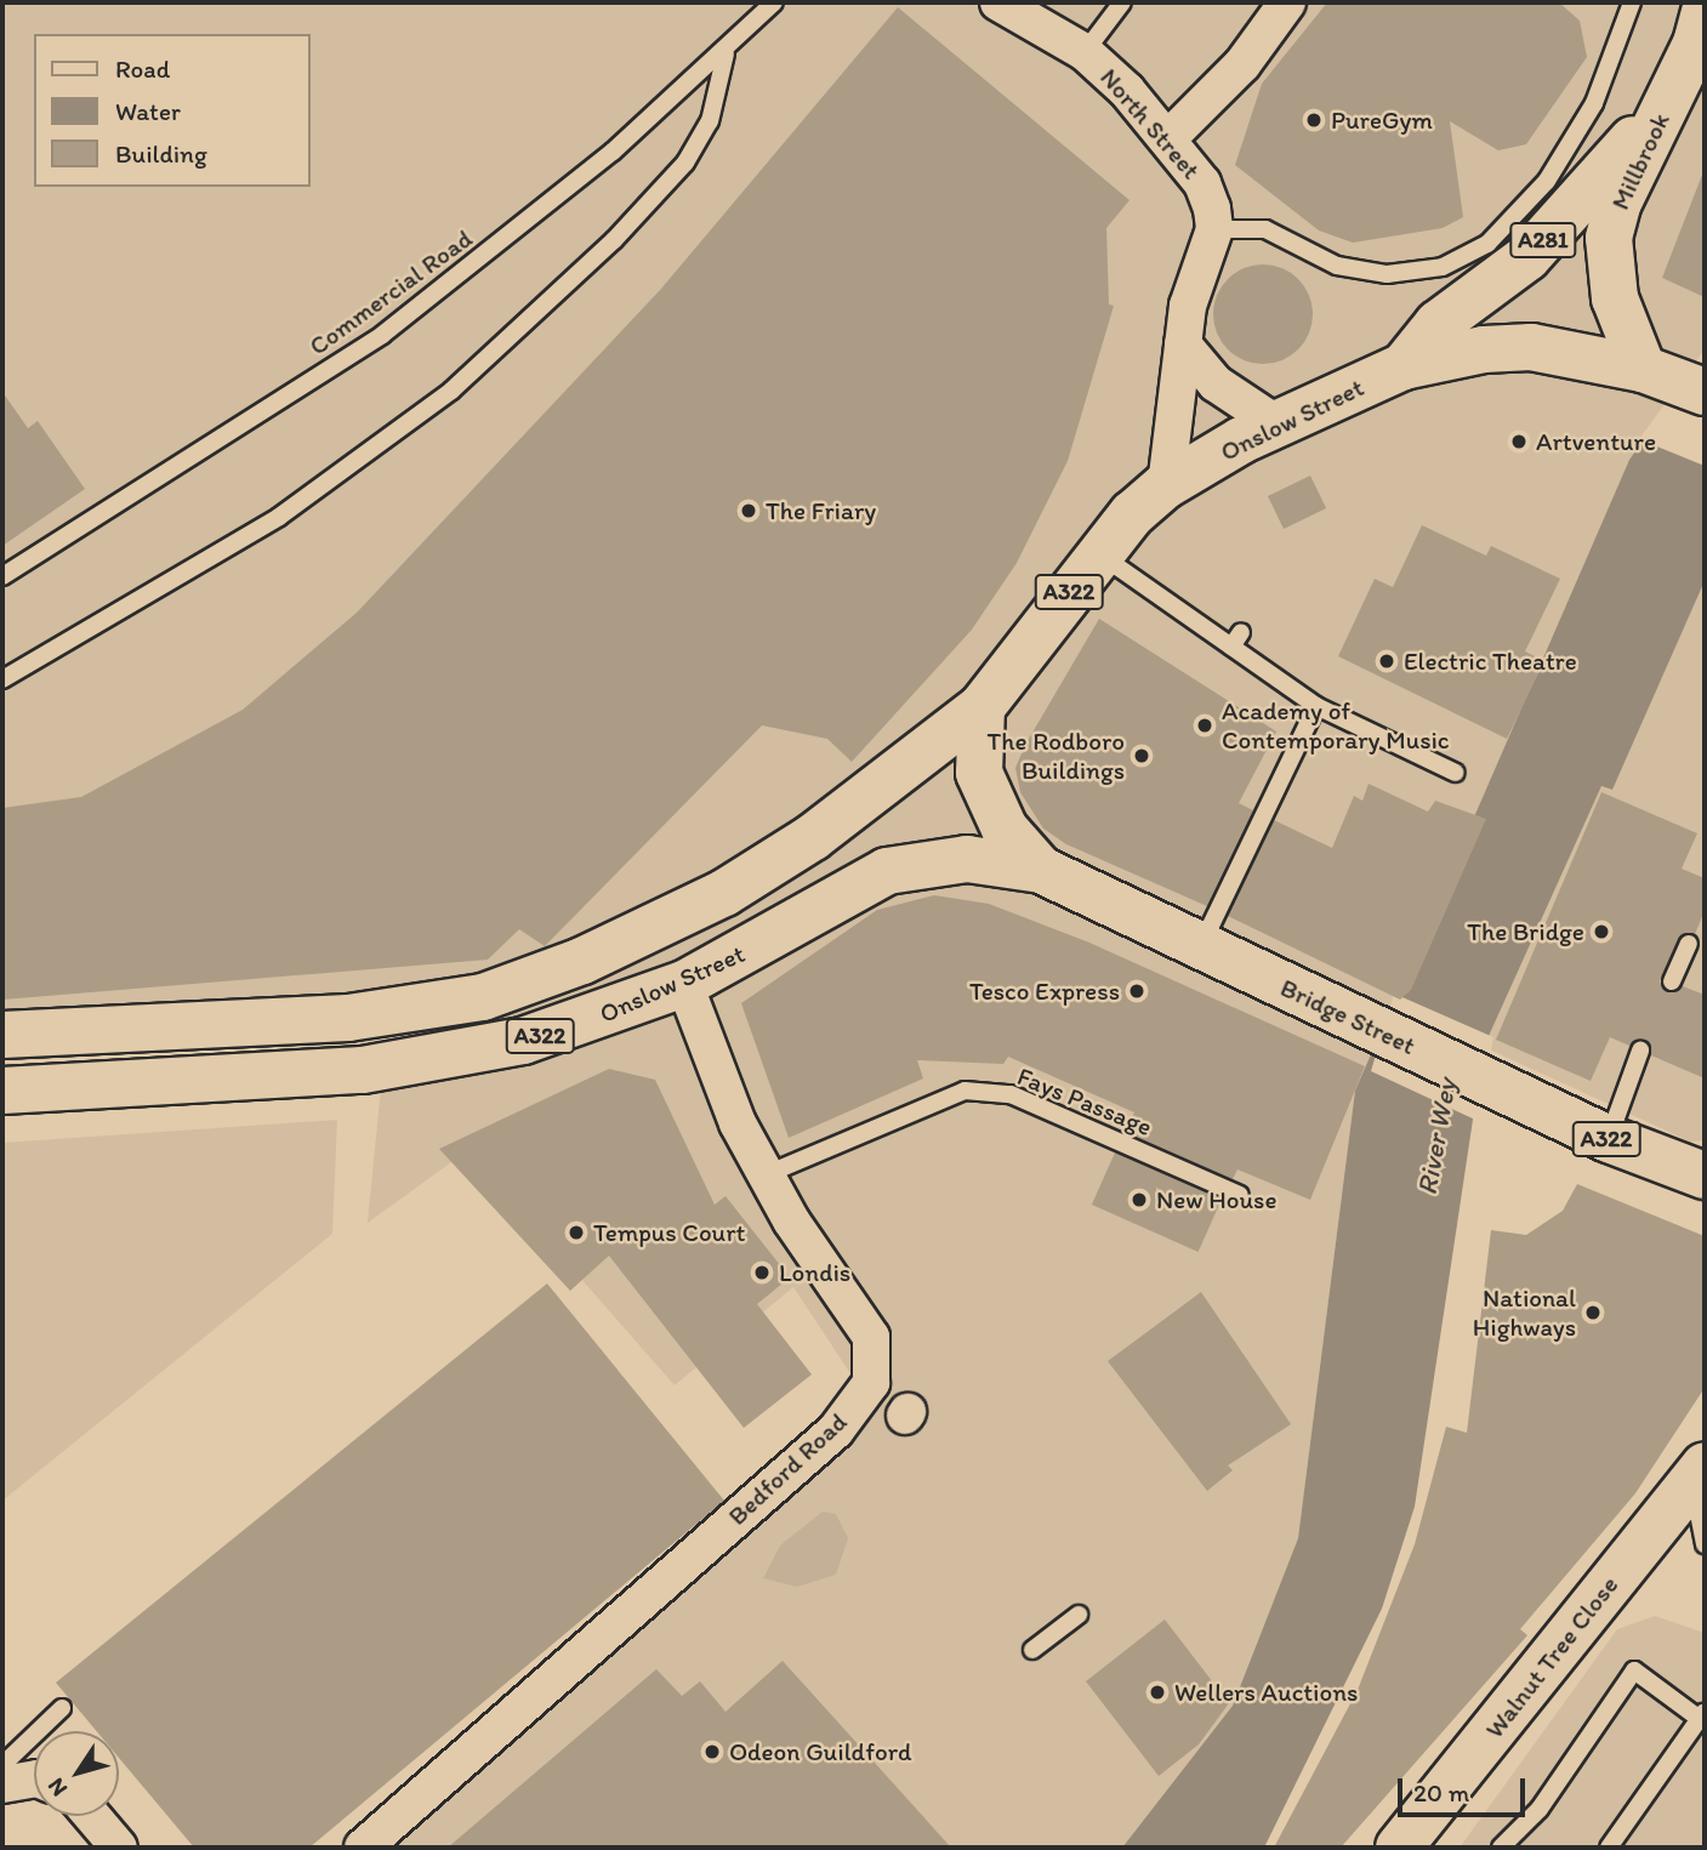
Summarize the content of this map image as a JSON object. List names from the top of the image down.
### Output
{
  "streets": {
    "main road": [
      "Millbrook",
      "A281",
      "Onslow Street",
      "A322",
      "Bridge Street",
      "Walnut Tree Close"
    ],
    "street": ["North Street", "Bedford Road"],
    "lane": ["Commercial Road", "Fays Passage"]
  },
  "crossings": [
    ["Millbrook", "Onslow Street"],
    ["Onslow Street", "A322"],
    ["Onslow Street", "Bridge Street"],
    ["Onslow Street", "Bedford Road"],
    ["A322", "Bridge Street"],
    ["Fays Passage", "Bedford Road"]
  ],
  "water": ["River Wey"],
  "places": [
    "PureGym",
    "Artventure",
    "The Friary",
    "Electric Theatre",
    "Academy of Contemporary Music",
    "The Rodboro Buildings",
    "The Bridge",
    "Tesco Express",
    "New House",
    "Tempus Court",
    "Londis",
    "National Highways",
    "Wellers Auctions",
    "Odeon Guildford"
  ],
  "legend": ["Road", "Water", "Building"],
  "scale_bar": "20 m",
  "north": "bottom left"
}
